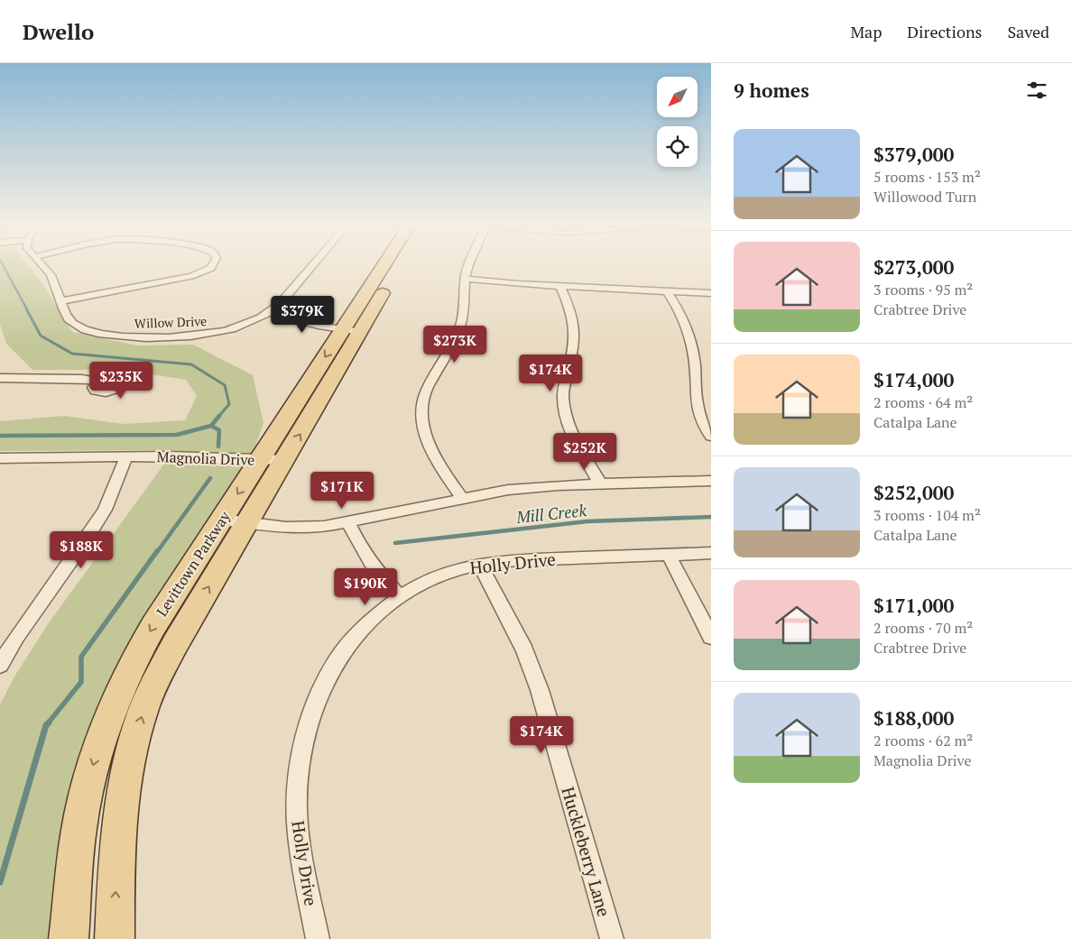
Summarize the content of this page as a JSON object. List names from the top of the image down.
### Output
{
  "streets": {
    "main road": ["Levittown Parkway"],
    "street": [
      "Willow Drive",
      "Magnolia Drive",
      "Holly Drive",
      "Huckleberry Lane"
    ]
  },
  "crossings": [
    ["Magnolia Drive", "Levittown Parkway"],
    ["Holly Drive", "Huckleberry Lane"]
  ],
  "water": ["Mill Creek"],
  "north": "bottom left",
  "page": {
    "header": "Dwello",
    "nav": ["Map", "Directions", "Saved"],
    "heading": "9 homes",
    "list": [
      {
        "name": "$379,000",
        "note": "5 rooms · 153 m² · Willowood Turn"
      },
      {
        "name": "$273,000",
        "note": "3 rooms · 95 m² · Crabtree Drive"
      },
      {
        "name": "$174,000",
        "note": "2 rooms · 64 m² · Catalpa Lane"
      },
      {
        "name": "$252,000",
        "note": "3 rooms · 104 m² · Catalpa Lane"
      },
      {
        "name": "$171,000",
        "note": "2 rooms · 70 m² · Crabtree Drive"
      },
      {
        "name": "$188,000",
        "note": "2 rooms · 62 m² · Magnolia Drive"
      }
    ],
    "price": [
      "$379K",
      "$273K",
      "$174K",
      "$235K",
      "$252K",
      "$171K",
      "$188K",
      "$190K",
      "$174K"
    ]
  }
}
